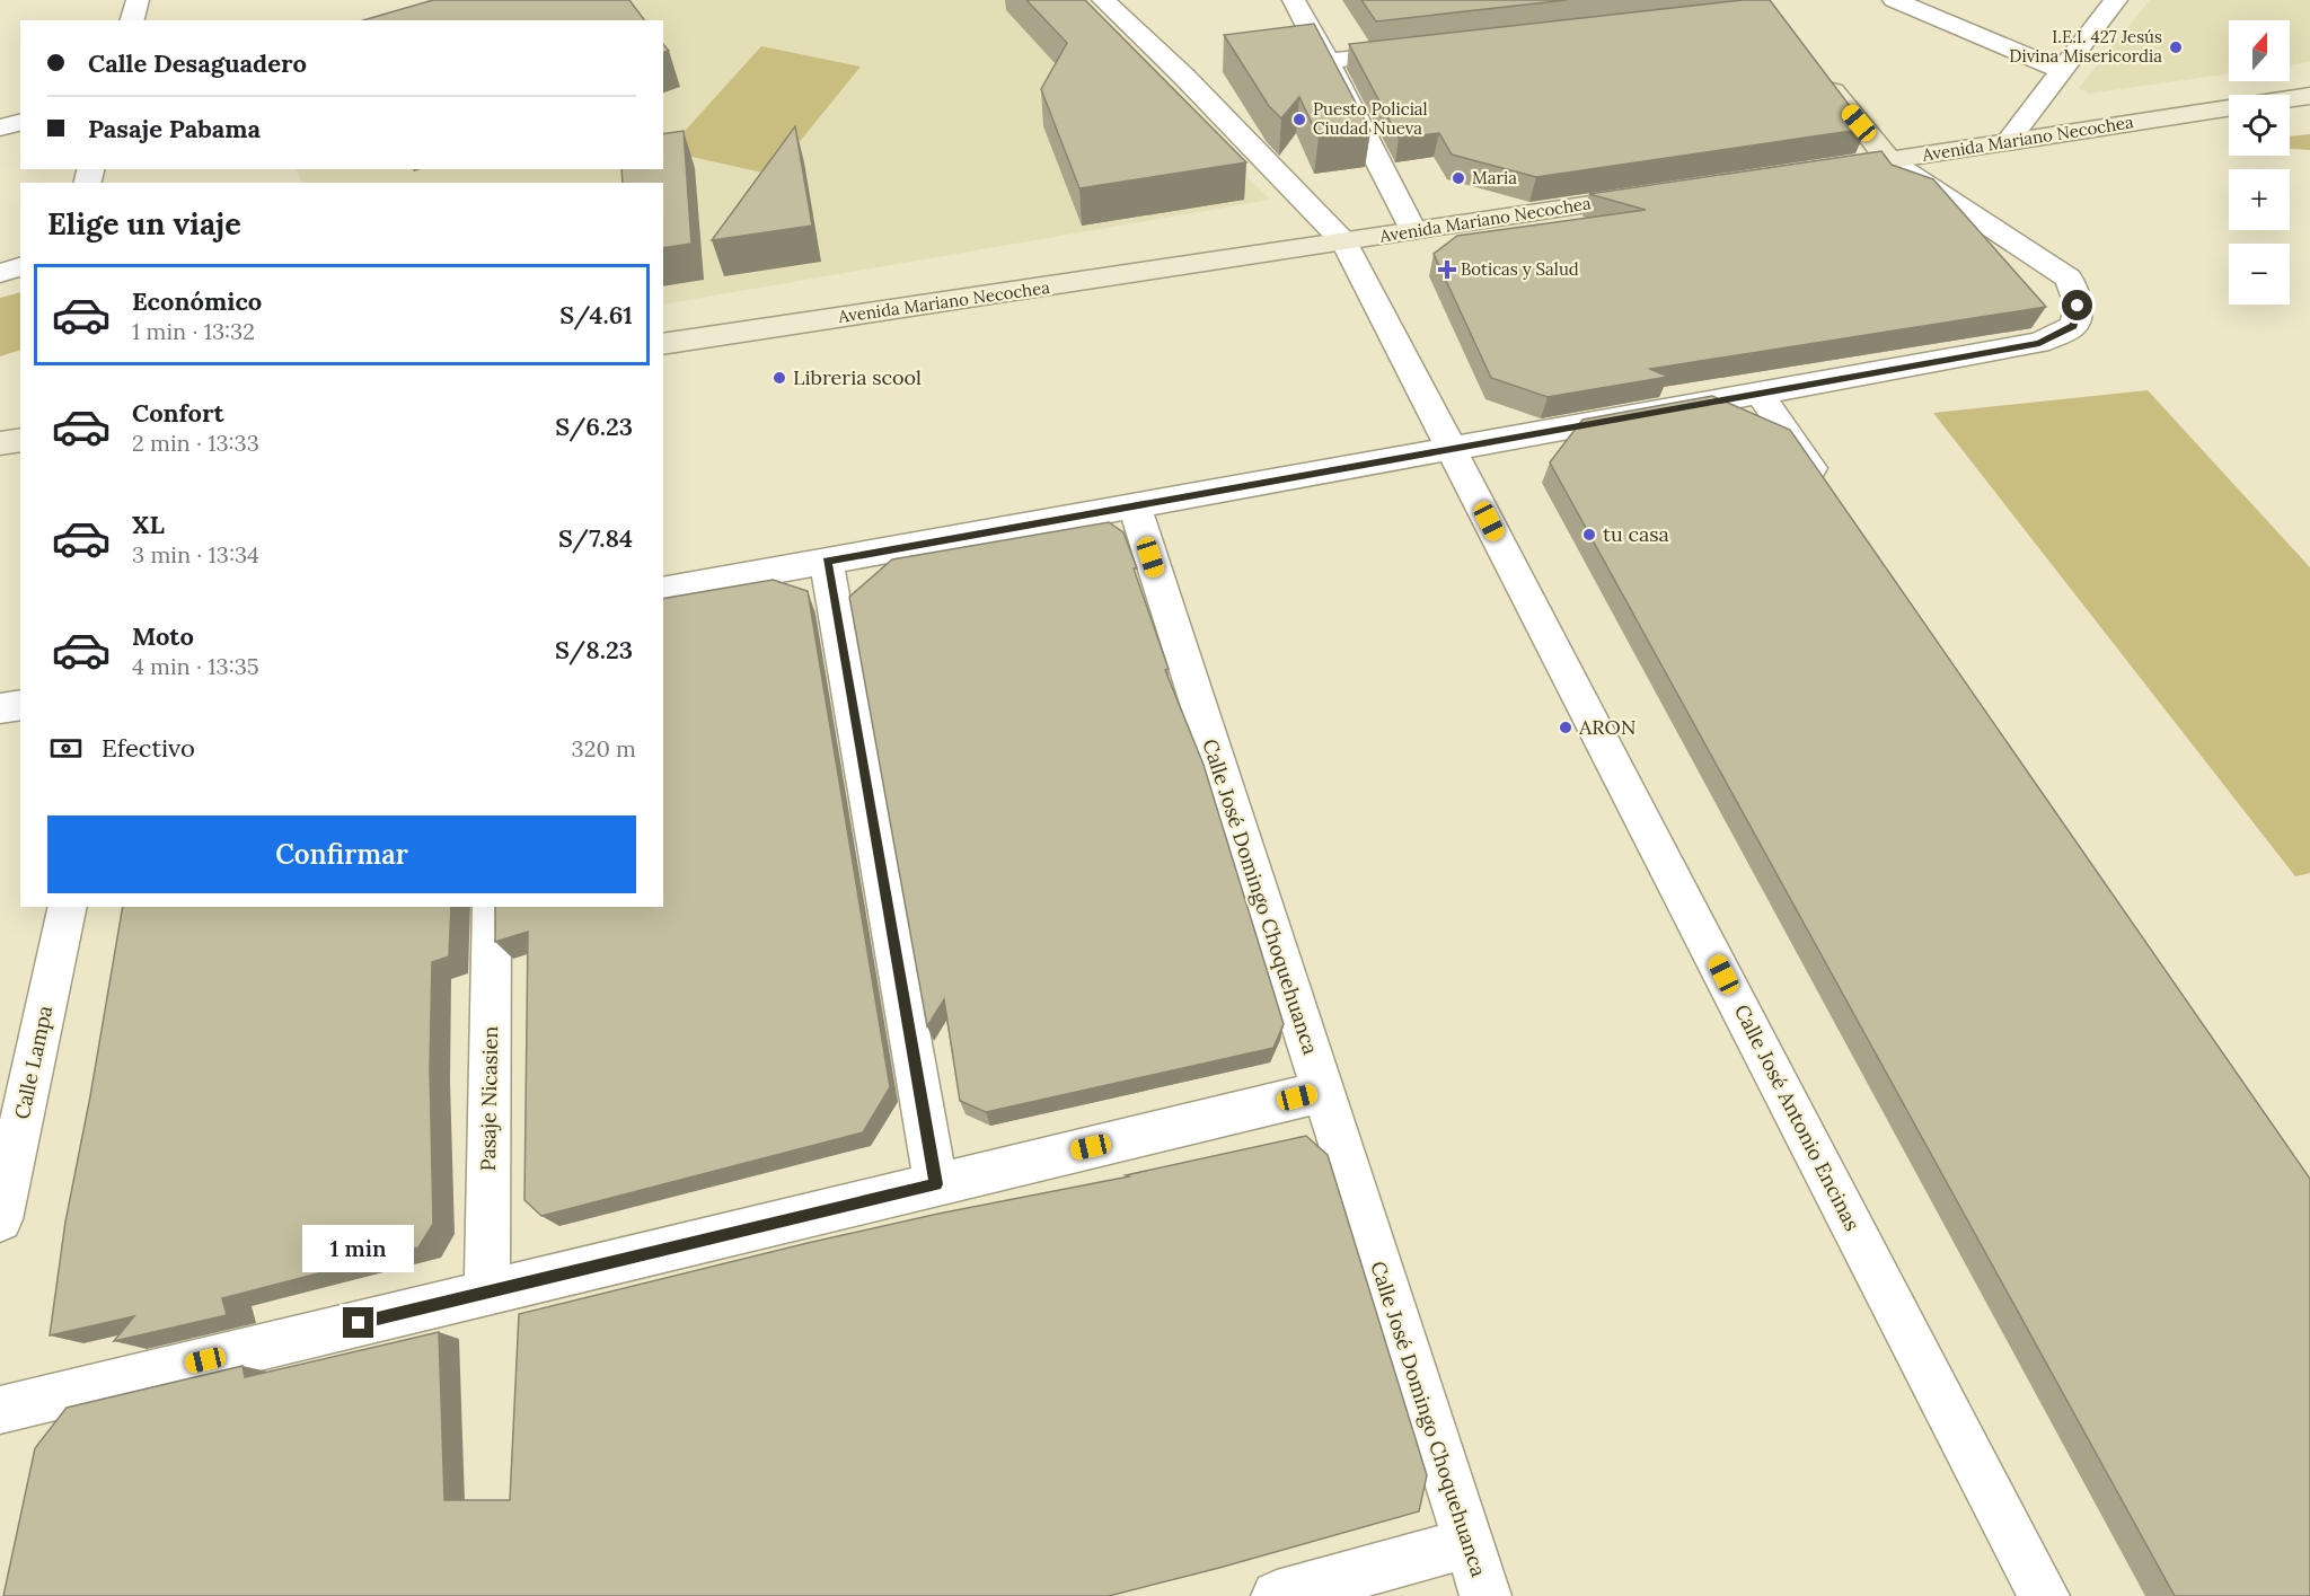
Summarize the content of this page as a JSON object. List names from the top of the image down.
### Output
{
  "streets": {
    "main road": ["Avenida Mariano Necochea"],
    "street": [
      "Calle José Domingo Choquehuanca",
      "Calle Lampa",
      "Pasaje Nicasien",
      "Calle José Antonio Encinas"
    ]
  },
  "crossings": [
    ["Avenida Mariano Necochea", "Calle José Antonio Encinas"]
  ],
  "places": {
    "other": [
      "I.E.I. 427 Jesús Divina Misericordia",
      "Puesto Policial Ciudad Nueva",
      "Maria",
      "Libreria scool",
      "tu casa",
      "ARON"
    ],
    "health": ["Boticas y Salud"]
  },
  "north": "top",
  "page": {
    "map_buttons": ["+", "−"],
    "banner": ["Calle Desaguadero", "Pasaje Pabama"],
    "heading": "Elige un viaje",
    "list": [
      {
        "name": "Económico",
        "note": "1 min · 13:32",
        "value": "S/4.61"
      },
      {
        "name": "Confort",
        "note": "2 min · 13:33",
        "value": "S/6.23"
      },
      {
        "name": "XL",
        "note": "3 min · 13:34",
        "value": "S/7.84"
      },
      {
        "name": "Moto",
        "note": "4 min · 13:35",
        "value": "S/8.23"
      }
    ],
    "pay": ["Efectivo", "320 m"],
    "buttons": "Confirmar",
    "bubble": "1 min"
  }
}
